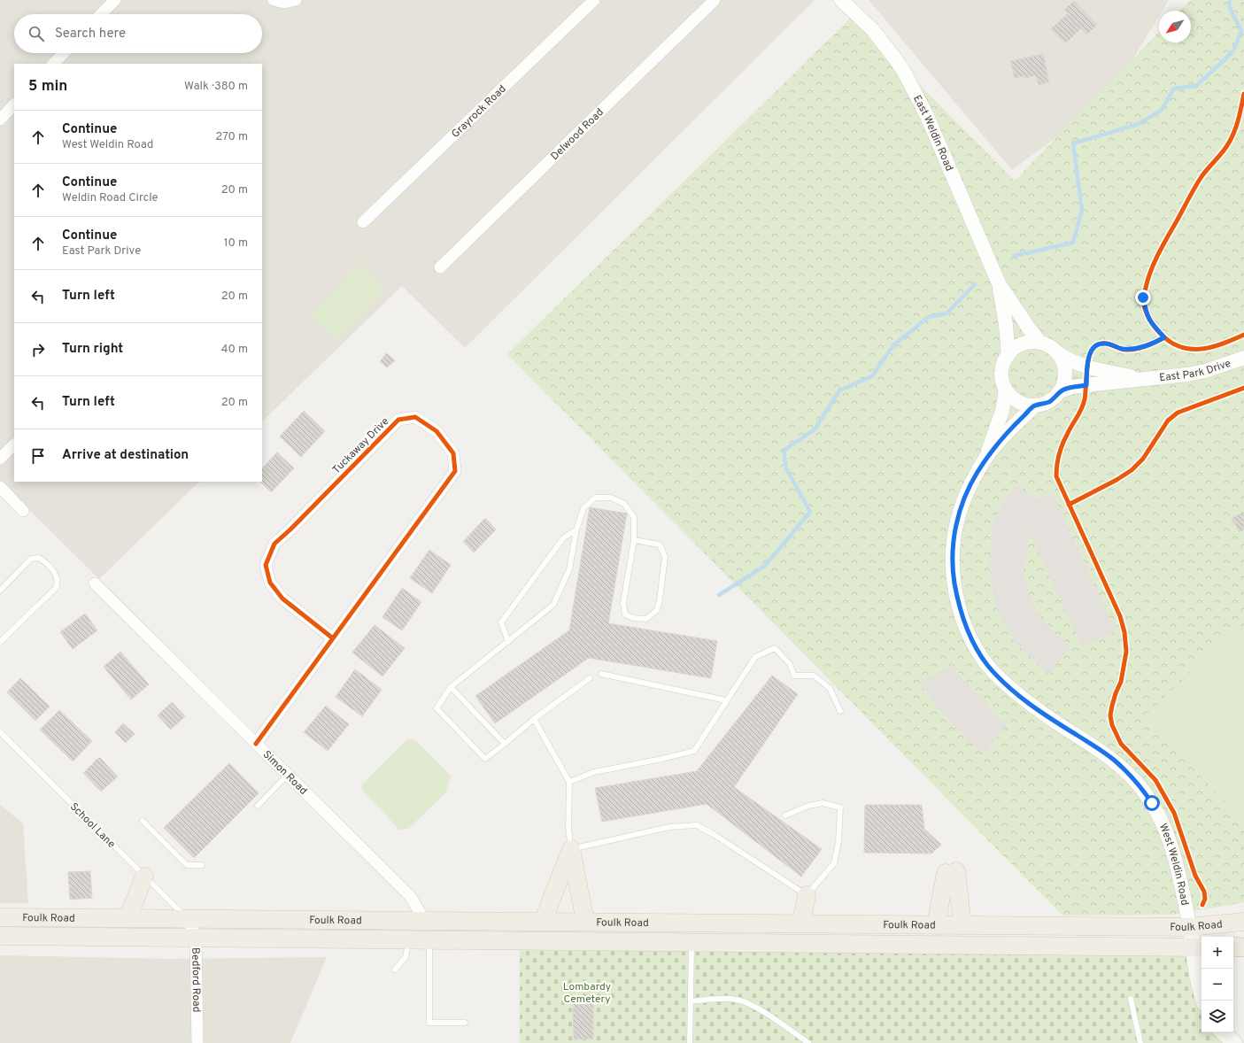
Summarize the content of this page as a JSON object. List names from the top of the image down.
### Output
{
  "streets": {
    "main road": ["West Weldin Road", "Foulk Road"],
    "street": [
      "Grayrock Road",
      "Delwood Road",
      "East Weldin Road",
      "East Park Drive",
      "Tuckaway Drive",
      "Simon Road",
      "Bedford Road"
    ],
    "lane": ["School Lane"]
  },
  "crossings": [
    ["East Weldin Road", "East Park Drive"],
    ["East Weldin Road", "West Weldin Road"],
    ["East Park Drive", "West Weldin Road"],
    ["Tuckaway Drive", "Simon Road"],
    ["Simon Road", "Foulk Road"],
    ["School Lane", "Foulk Road"],
    ["School Lane", "Bedford Road"],
    ["West Weldin Road", "Foulk Road"],
    ["Foulk Road", "Bedford Road"]
  ],
  "parks": ["Lombardy Cemetery"],
  "north": "bottom left",
  "page": {
    "search": "Search here",
    "heading": ["5 min", "Walk · 380 m"],
    "list": [
      ["Continue", "West Weldin Road", "270 m"],
      ["Continue", "Weldin Road Circle", "20 m"],
      ["Continue", "East Park Drive", "10 m"],
      ["Turn left", "20 m"],
      ["Turn right", "40 m"],
      ["Turn left", "20 m"],
      "Arrive at destination"
    ],
    "map_buttons": ["+", "−"]
  }
}
